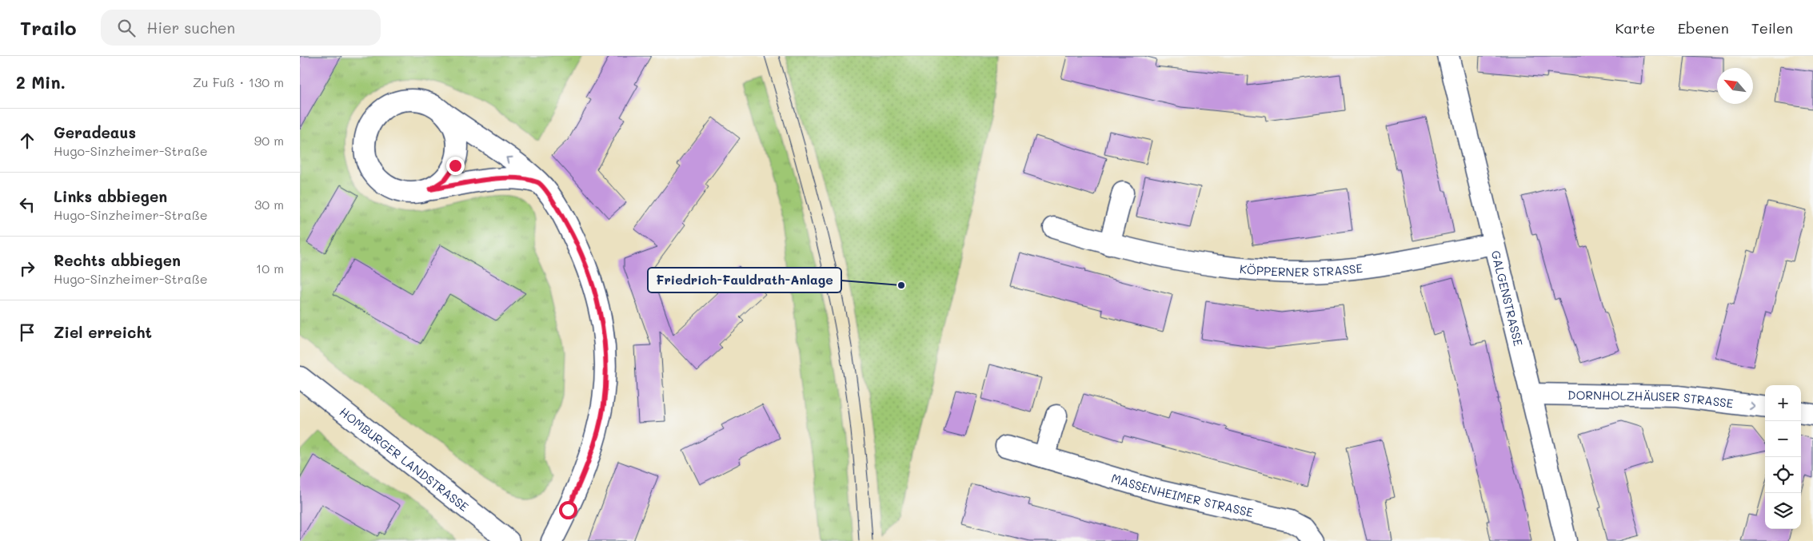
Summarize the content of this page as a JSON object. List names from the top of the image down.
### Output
{
  "streets": {
    "street": [
      "KÖPPERNER STRASSE",
      "GALGENSTRASSE",
      "DORNHOLZHÄUSER STRASSE",
      "HOMBURGER LANDSTRASSE",
      "MASSENHEIMER STRASSE"
    ]
  },
  "crossings": [
    ["KÖPPERNER STRASSE", "GALGENSTRASSE"],
    ["GALGENSTRASSE", "DORNHOLZHÄUSER STRASSE"]
  ],
  "one_way": ["DORNHOLZHÄUSER STRASSE"],
  "places": ["Friedrich-Fauldrath-Anlage"],
  "north": "top left",
  "page": {
    "header": "Trailo",
    "search": "Hier suchen",
    "nav": ["Karte", "Ebenen", "Teilen"],
    "heading": ["2 Min.", "Zu Fuß · 130 m"],
    "list": [
      ["Geradeaus", "Hugo-Sinzheimer-Straße", "90 m"],
      ["Links abbiegen", "Hugo-Sinzheimer-Straße", "30 m"],
      ["Rechts abbiegen", "Hugo-Sinzheimer-Straße", "10 m"],
      "Ziel erreicht"
    ],
    "map_buttons": ["+", "−"]
  }
}
